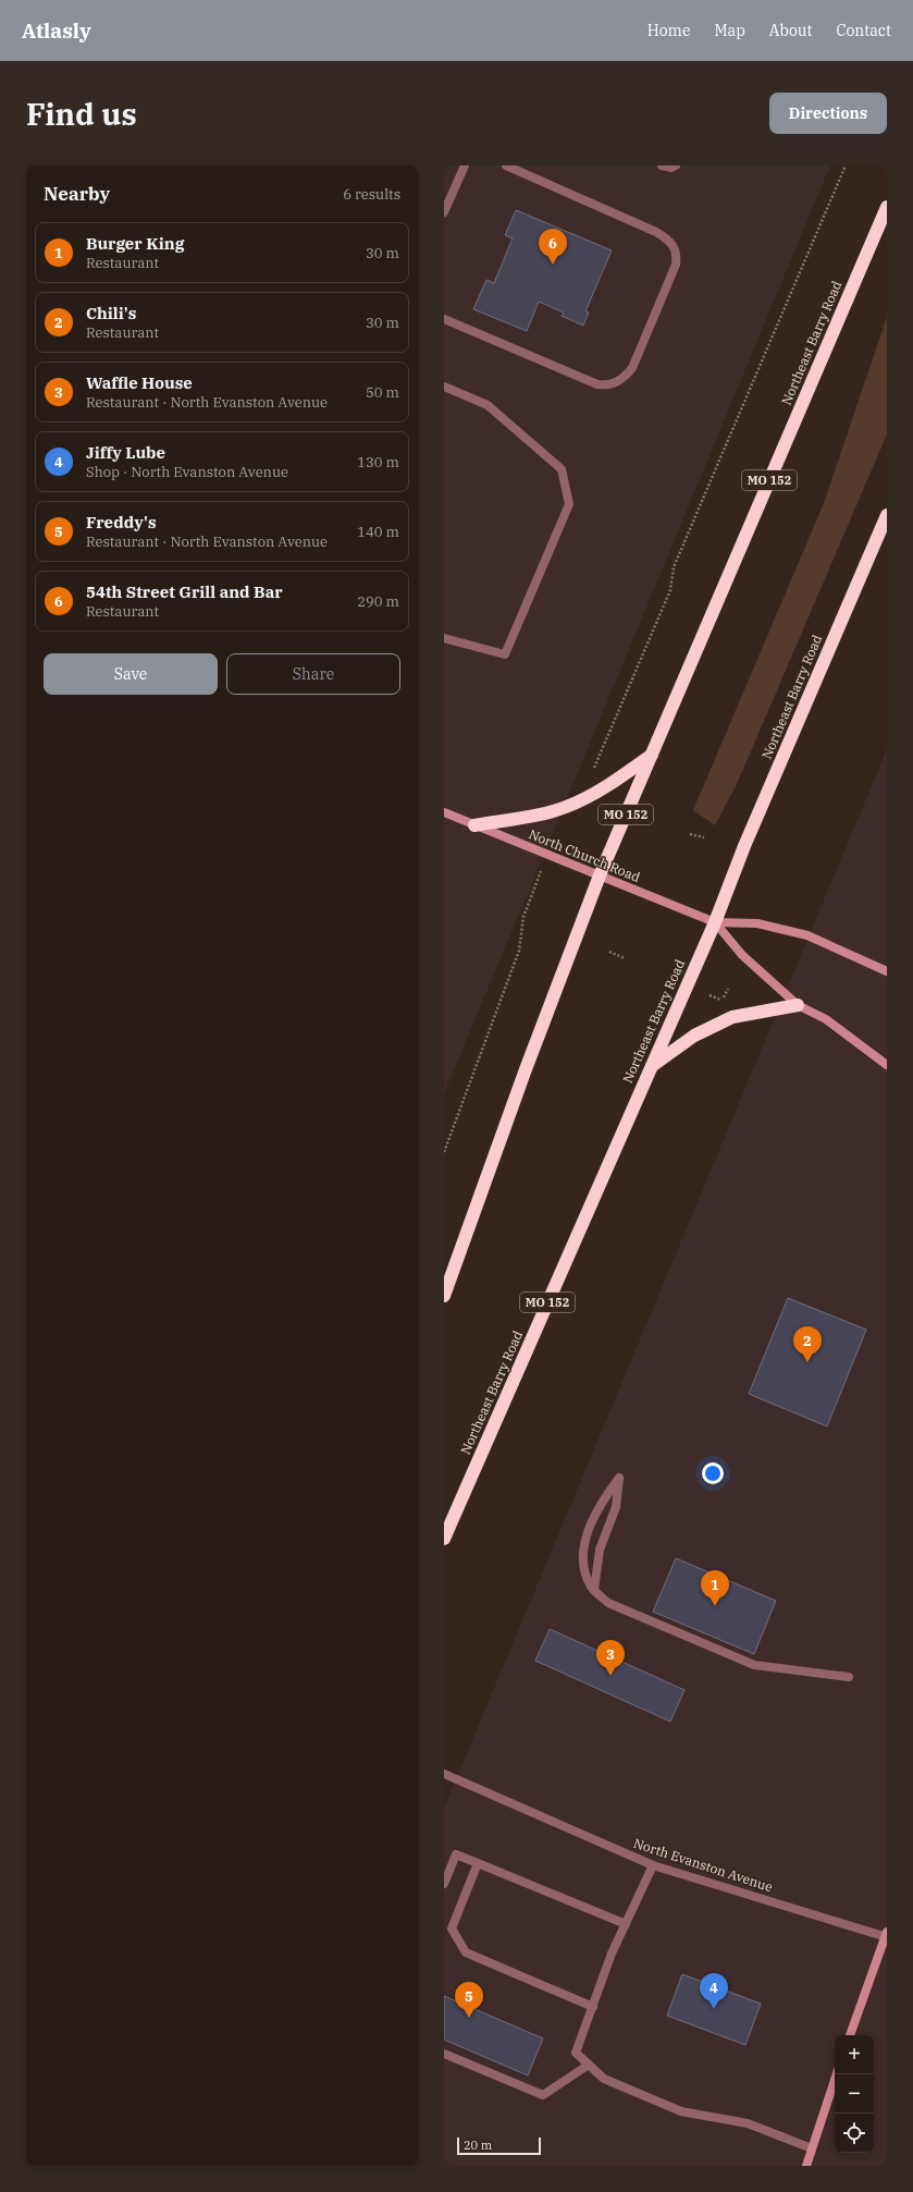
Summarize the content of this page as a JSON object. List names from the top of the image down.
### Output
{
  "streets": {
    "highway": ["Northeast Barry Road", "MO 152"],
    "main road": ["North Church Road"],
    "street": ["North Evanston Avenue"]
  },
  "crossings": [
    ["Northeast Barry Road", "MO 152"],
    ["Northeast Barry Road", "North Church Road"],
    ["MO 152", "North Church Road"]
  ],
  "scale_bar": "20 m",
  "page": {
    "header": "Atlasly",
    "nav": [
      "Home",
      "Map",
      "About",
      "Contact"
    ],
    "buttons": [
      "Directions",
      ["Save", "Share"]
    ],
    "title": "Find us",
    "heading": ["Nearby", "6 results"],
    "list": [
      {
        "mark": "1",
        "name": "Burger King",
        "note": "Restaurant",
        "value": "30 m"
      },
      {
        "mark": "2",
        "name": "Chili's",
        "note": "Restaurant",
        "value": "30 m"
      },
      {
        "mark": "3",
        "name": "Waffle House",
        "note": "Restaurant · North Evanston Avenue",
        "value": "50 m"
      },
      {
        "mark": "4",
        "name": "Jiffy Lube",
        "note": "Shop · North Evanston Avenue",
        "value": "130 m"
      },
      {
        "mark": "5",
        "name": "Freddy's",
        "note": "Restaurant · North Evanston Avenue",
        "value": "140 m"
      },
      {
        "mark": "6",
        "name": "54th Street Grill and Bar",
        "note": "Restaurant",
        "value": "290 m"
      }
    ],
    "pins": [
      "6",
      "2",
      "1",
      "3",
      "4",
      "5"
    ],
    "map_buttons": ["+", "−"],
    "scale": "20 m"
  }
}
